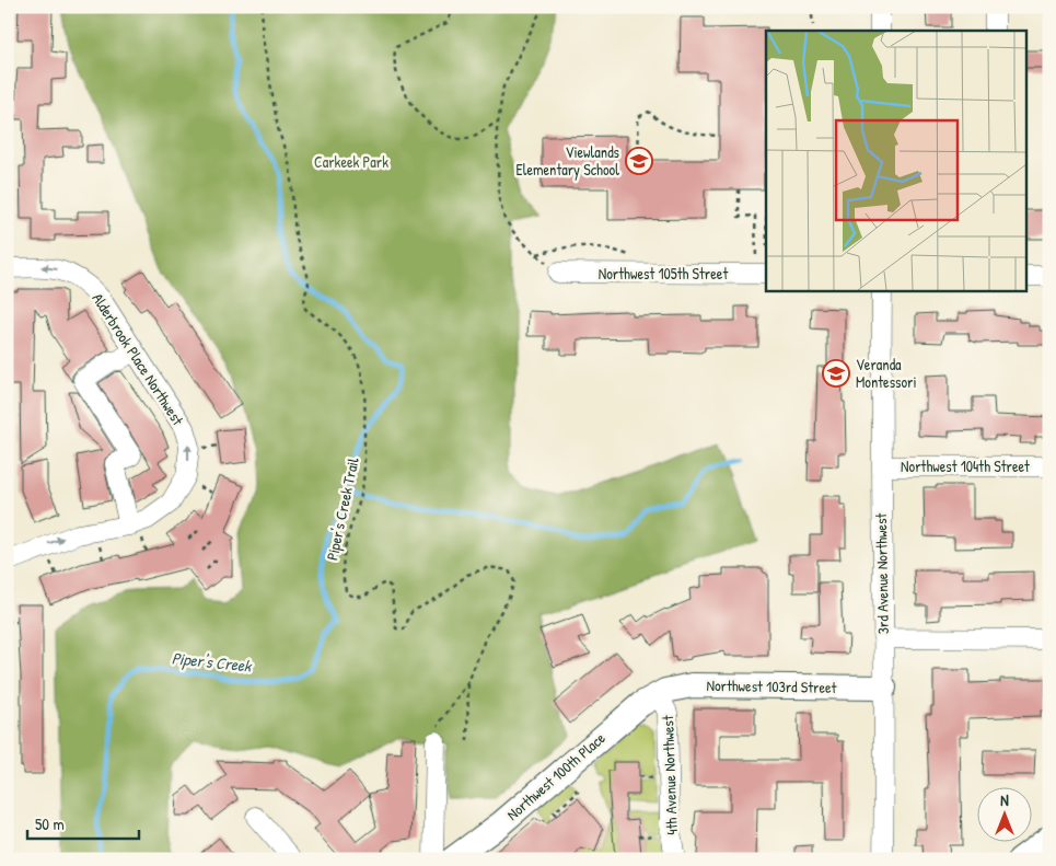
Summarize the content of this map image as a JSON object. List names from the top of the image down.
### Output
{
  "streets": {
    "main road": ["Northwest 103rd Street", "Northwest 100th Place"],
    "street": [
      "Northwest 105th Street",
      "Alderbrook Place Northwest",
      "Northwest 104th Street",
      "3rd Avenue Northwest",
      "4th Avenue Northwest"
    ],
    "path": ["Piper's Creek Trail"]
  },
  "crossings": [
    ["Northwest 104th Street", "3rd Avenue Northwest"],
    ["3rd Avenue Northwest", "Northwest 103rd Street"],
    ["Northwest 103rd Street", "4th Avenue Northwest"],
    ["Northwest 103rd Street", "Northwest 100th Place"],
    ["4th Avenue Northwest", "Northwest 100th Place"]
  ],
  "water": ["Piper's Creek"],
  "parks": ["Carkeek Park"],
  "places": {
    "school or university": ["Viewlands Elementary School", "Veranda Montessori"]
  },
  "scale_bar": "50 m",
  "north": "top"
}
